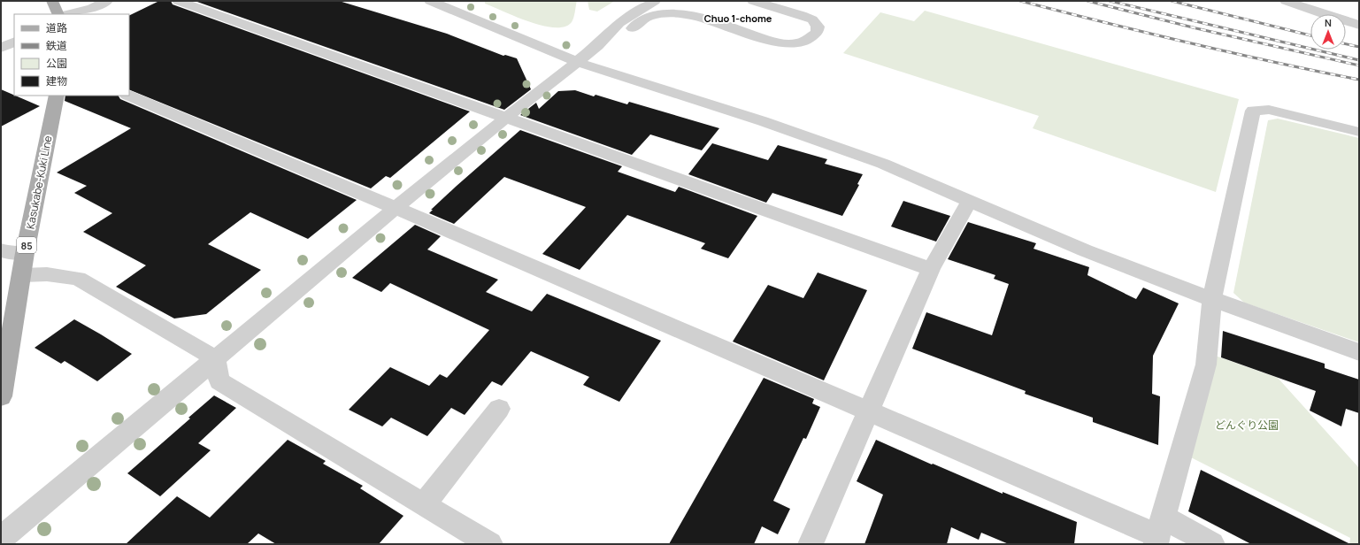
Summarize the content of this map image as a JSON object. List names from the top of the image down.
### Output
{
  "streets": {
    "main road": ["Kasukabe-Kuki Line", "85"]
  },
  "districts": ["Chuo 1-chome"],
  "parks": ["どんぐり公園"],
  "legend": [
    "道路",
    "鉄道",
    "公園",
    "建物"
  ],
  "north": "top"
}
